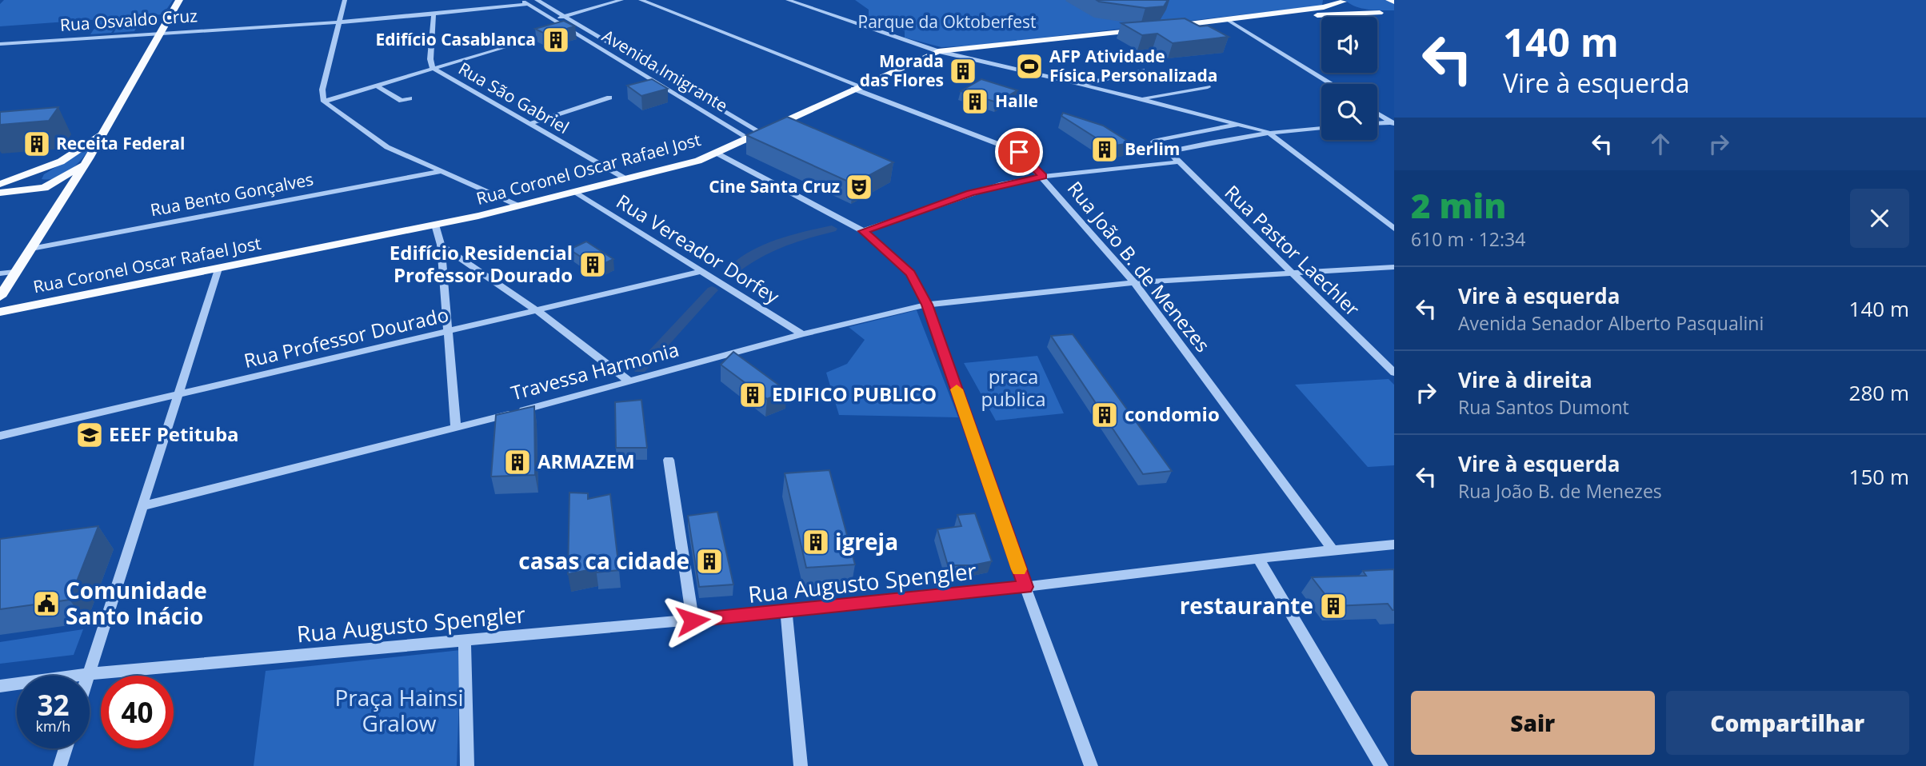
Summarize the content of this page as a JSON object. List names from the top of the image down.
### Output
{
  "streets": {
    "main road": ["Rua Coronel Oscar Rafael Jost"],
    "street": [
      "Rua Osvaldo Cruz",
      "Avenida Imigrante",
      "Rua São Gabriel",
      "Rua Bento Gonçalves",
      "Rua Vereador Dorfey",
      "Rua Pastor Laechler",
      "Rua João B. de Menezes",
      "Rua Professor Dourado",
      "Travessa Harmonia",
      "Rua Augusto Spengler"
    ]
  },
  "crossings": [
    ["Rua Osvaldo Cruz", "Avenida Imigrante"],
    ["Rua Osvaldo Cruz", "Rua São Gabriel"],
    ["Avenida Imigrante", "Rua Coronel Oscar Rafael Jost"],
    ["Rua São Gabriel", "Rua Coronel Oscar Rafael Jost"],
    ["Rua Coronel Oscar Rafael Jost", "Rua Vereador Dorfey"],
    ["Rua Coronel Oscar Rafael Jost", "Rua João B. de Menezes"],
    ["Rua Vereador Dorfey", "Rua Professor Dourado"],
    ["Rua Vereador Dorfey", "Travessa Harmonia"],
    ["Rua Pastor Laechler", "Travessa Harmonia"],
    ["Rua João B. de Menezes", "Travessa Harmonia"],
    ["Rua João B. de Menezes", "Rua Augusto Spengler"]
  ],
  "parks": ["Parque da Oktoberfest", "praca publica", "Praça Hainsi Gralow"],
  "places": {
    "building": [
      "Edifício Casablanca",
      "Morada das Flores",
      "Halle",
      "Receita Federal",
      "Berlim",
      "Edifício Residencial Professor Dourado",
      "EDIFICO PUBLICO",
      "condomio",
      "ARMAZEM",
      "igreja",
      "casas ca cidade",
      "restaurante"
    ],
    "sports": ["AFP Atividade Física Personalizada"],
    "theatre": ["Cine Santa Cruz"],
    "school or university": ["EEEF Petituba"],
    "public building": ["Comunidade Santo Inácio"]
  },
  "page": {
    "turn": ["140 m", "Vire à esquerda"],
    "heading": ["2 min", "610 m · 12:34"],
    "list": [
      {
        "name": "Vire à esquerda",
        "note": "Avenida Senador Alberto Pasqualini",
        "value": "140 m"
      },
      {
        "name": "Vire à direita",
        "note": "Rua Santos Dumont",
        "value": "280 m"
      },
      {
        "name": "Vire à esquerda",
        "note": "Rua João B. de Menezes",
        "value": "150 m"
      }
    ],
    "speed": "32 km/h",
    "limit": "40",
    "buttons": ["Sair", "Compartilhar"]
  }
}
